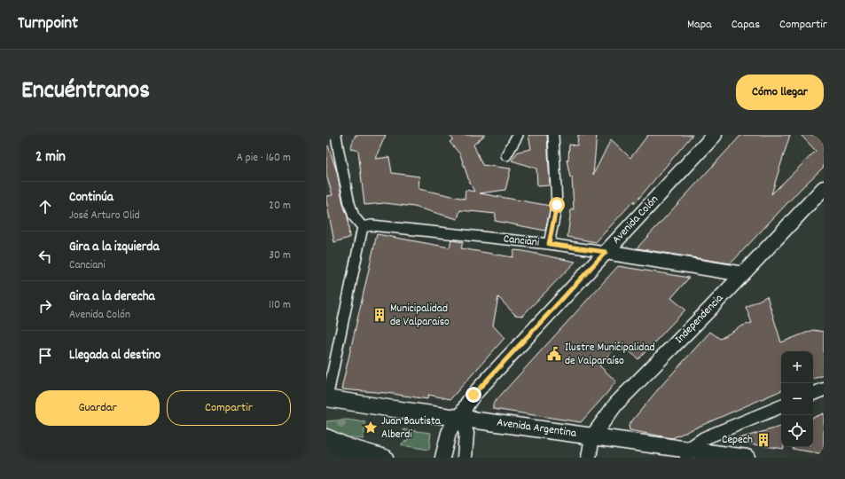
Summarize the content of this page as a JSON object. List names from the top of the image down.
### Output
{
  "streets": {
    "main road": [
      "Avenida Colón",
      "Canciani",
      "Independencia",
      "Avenida Argentina"
    ]
  },
  "crossings": [
    ["Avenida Colón", "Canciani"],
    ["Avenida Colón", "Avenida Argentina"],
    ["Canciani", "Independencia"],
    ["Independencia", "Avenida Argentina"]
  ],
  "places": {
    "building": ["Municipalidad de Valparaíso", "Cepech"],
    "public building": ["Ilustre Municipalidad de Valparaíso"],
    "place": ["Juan Bautista Alberdi"]
  },
  "page": {
    "header": "Turnpoint",
    "nav": ["Mapa", "Capas", "Compartir"],
    "title": "Encuéntranos",
    "buttons": [
      "Cómo llegar",
      ["Guardar", "Compartir"]
    ],
    "heading": ["2 min", "A pie · 160 m"],
    "list": [
      ["Continúa", "José Arturo Olid", "20 m"],
      ["Gira a la izquierda", "Canciani", "30 m"],
      ["Gira a la derecha", "Avenida Colón", "110 m"],
      "Llegada al destino"
    ],
    "map_buttons": ["+", "−"]
  }
}
